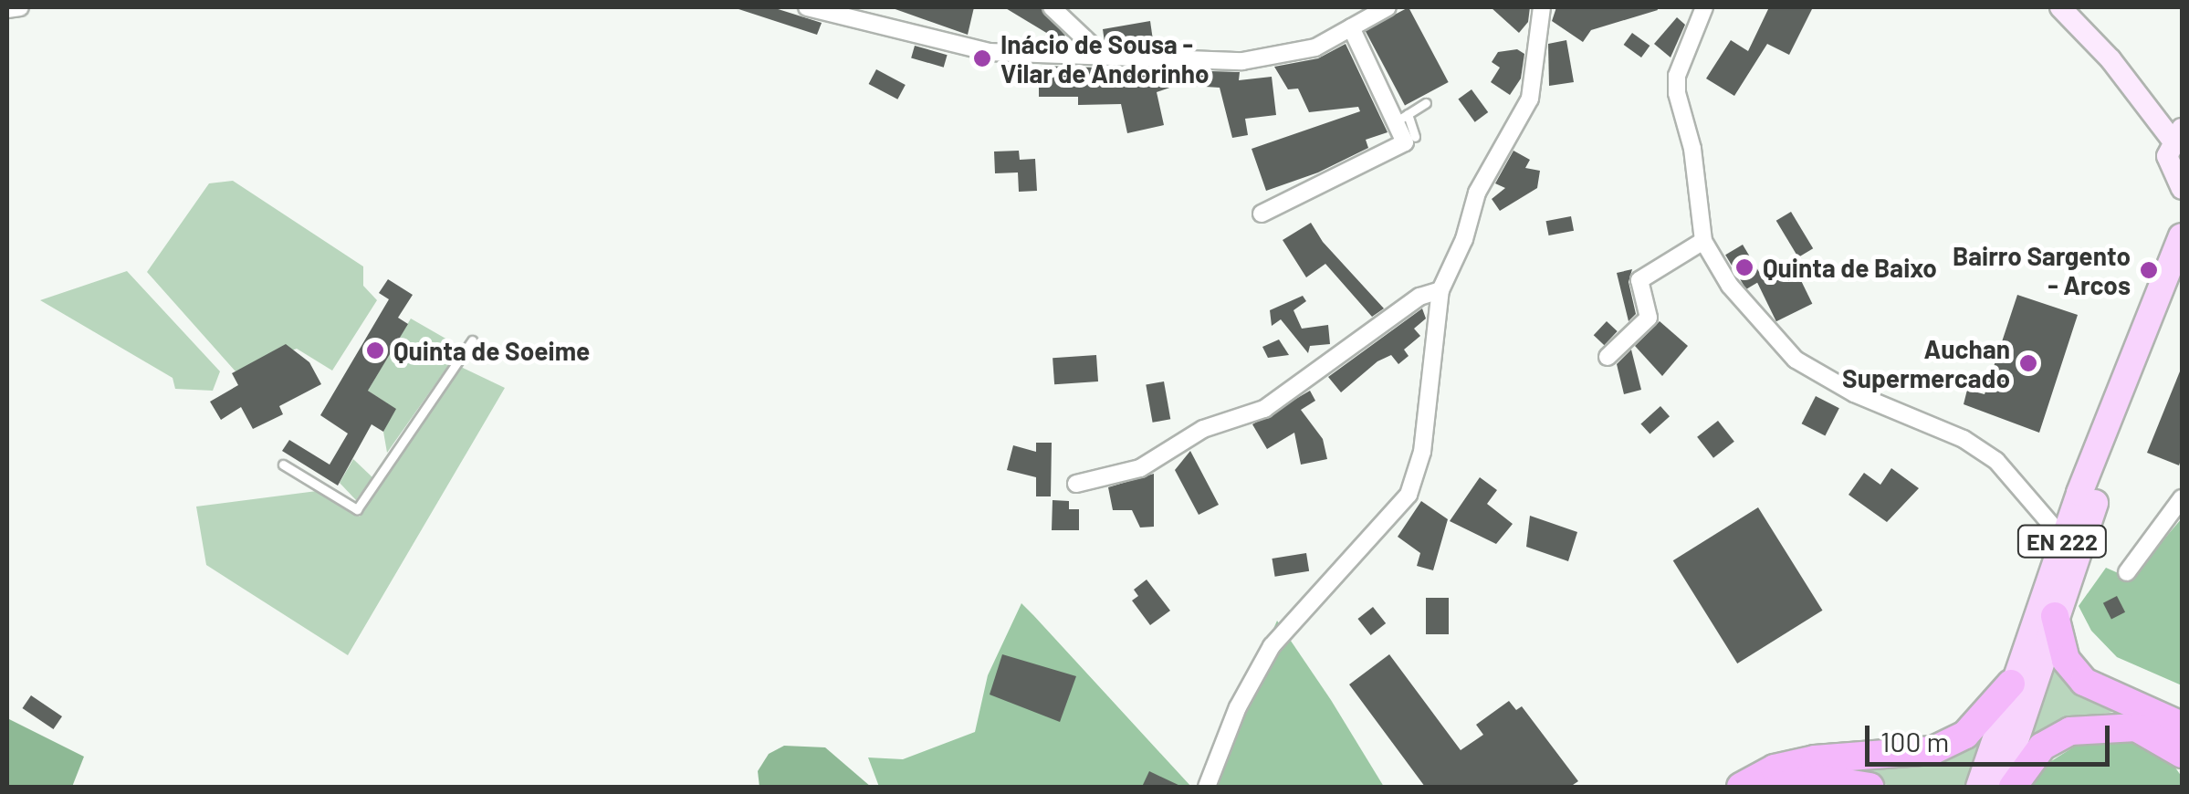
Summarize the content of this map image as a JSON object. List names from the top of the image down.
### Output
{
  "streets": {
    "main road": ["EN 222"]
  },
  "places": [
    "Inácio de Sousa - Vilar de Andorinho",
    "Quinta de Baixo",
    "Bairro Sargento - Arcos",
    "Quinta de Soeime",
    "Auchan Supermercado"
  ],
  "scale_bar": "100 m"
}
